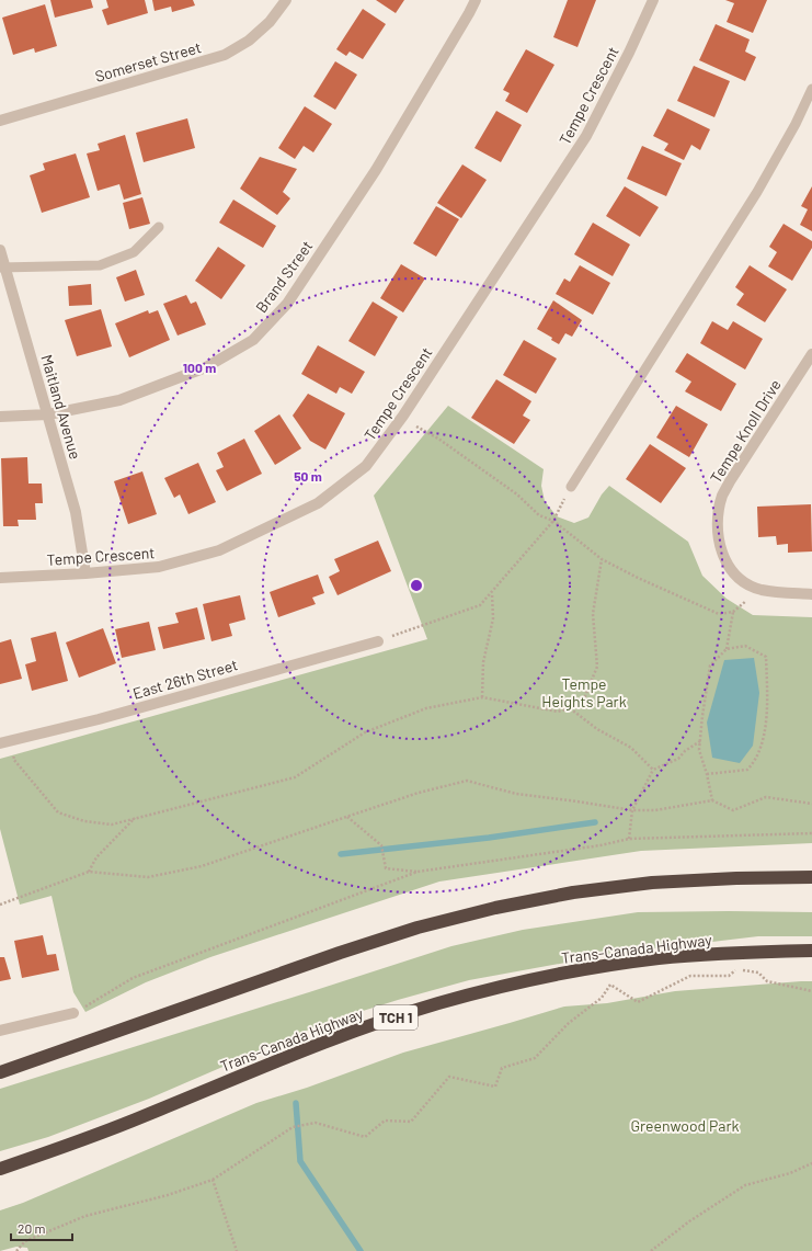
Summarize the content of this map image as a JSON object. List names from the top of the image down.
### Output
{
  "streets": {
    "highway": ["Trans-Canada Highway", "TCH 1"],
    "street": [
      "Somerset Street",
      "Tempe Crescent",
      "Brand Street",
      "Maitland Avenue",
      "Tempe Knoll Drive",
      "East 26th Street"
    ]
  },
  "crossings": [
    ["Tempe Crescent", "Maitland Avenue"],
    ["Brand Street", "Maitland Avenue"]
  ],
  "parks": ["Tempe Heights Park", "Greenwood Park"],
  "scale_bar": "20 m",
  "rings": ["100 m", "50 m"]
}
